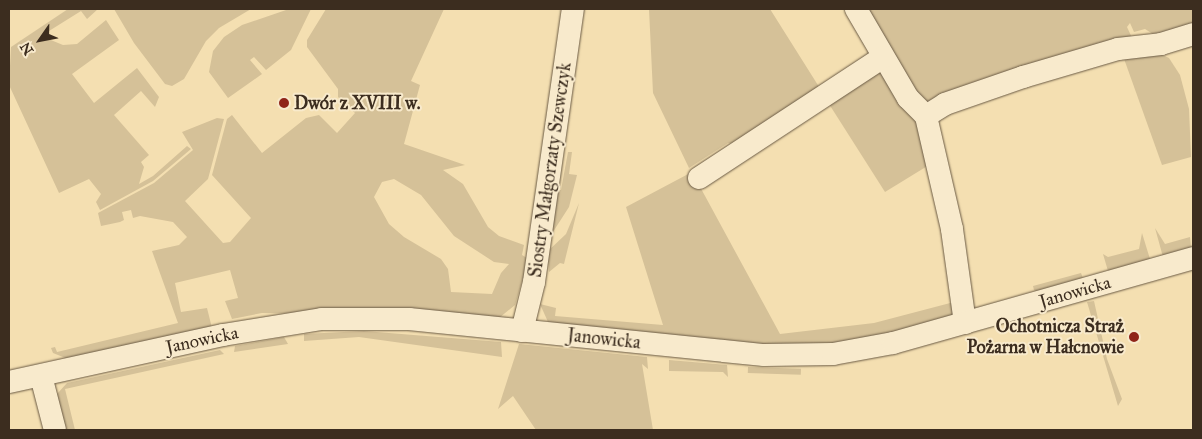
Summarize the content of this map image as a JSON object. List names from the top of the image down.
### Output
{
  "streets": {
    "street": ["Siostry Małgorzaty Szewczyk", "Janowicka"]
  },
  "crossings": [
    ["Siostry Małgorzaty Szewczyk", "Janowicka"]
  ],
  "places": ["Dwór z XVIII w.", "Ochotnicza Straż Pożarna w Hałcnowie"],
  "north": "bottom left"
}
